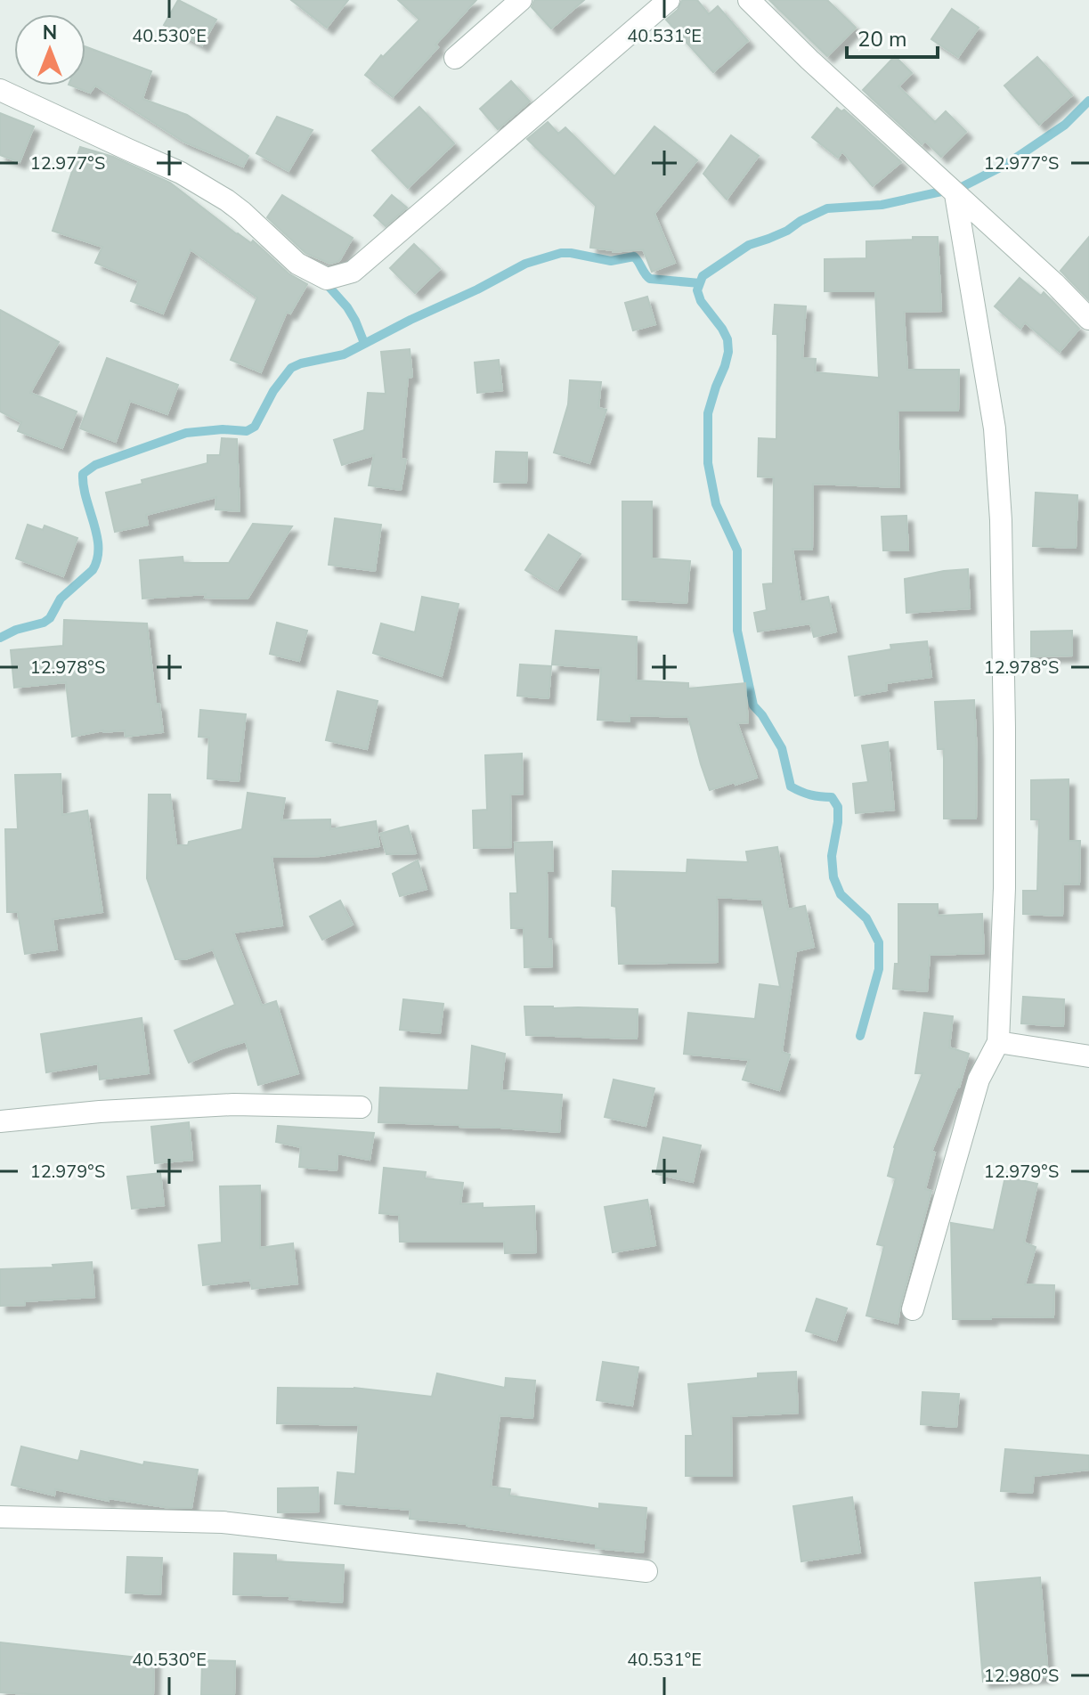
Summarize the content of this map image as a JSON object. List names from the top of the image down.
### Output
{
  "scale_bar": "20 m",
  "north": "top",
  "coordinates": [
    "40.530°E",
    "40.531°E",
    "12.977°S",
    "12.978°S",
    "12.979°S",
    "12.980°S"
  ]
}
